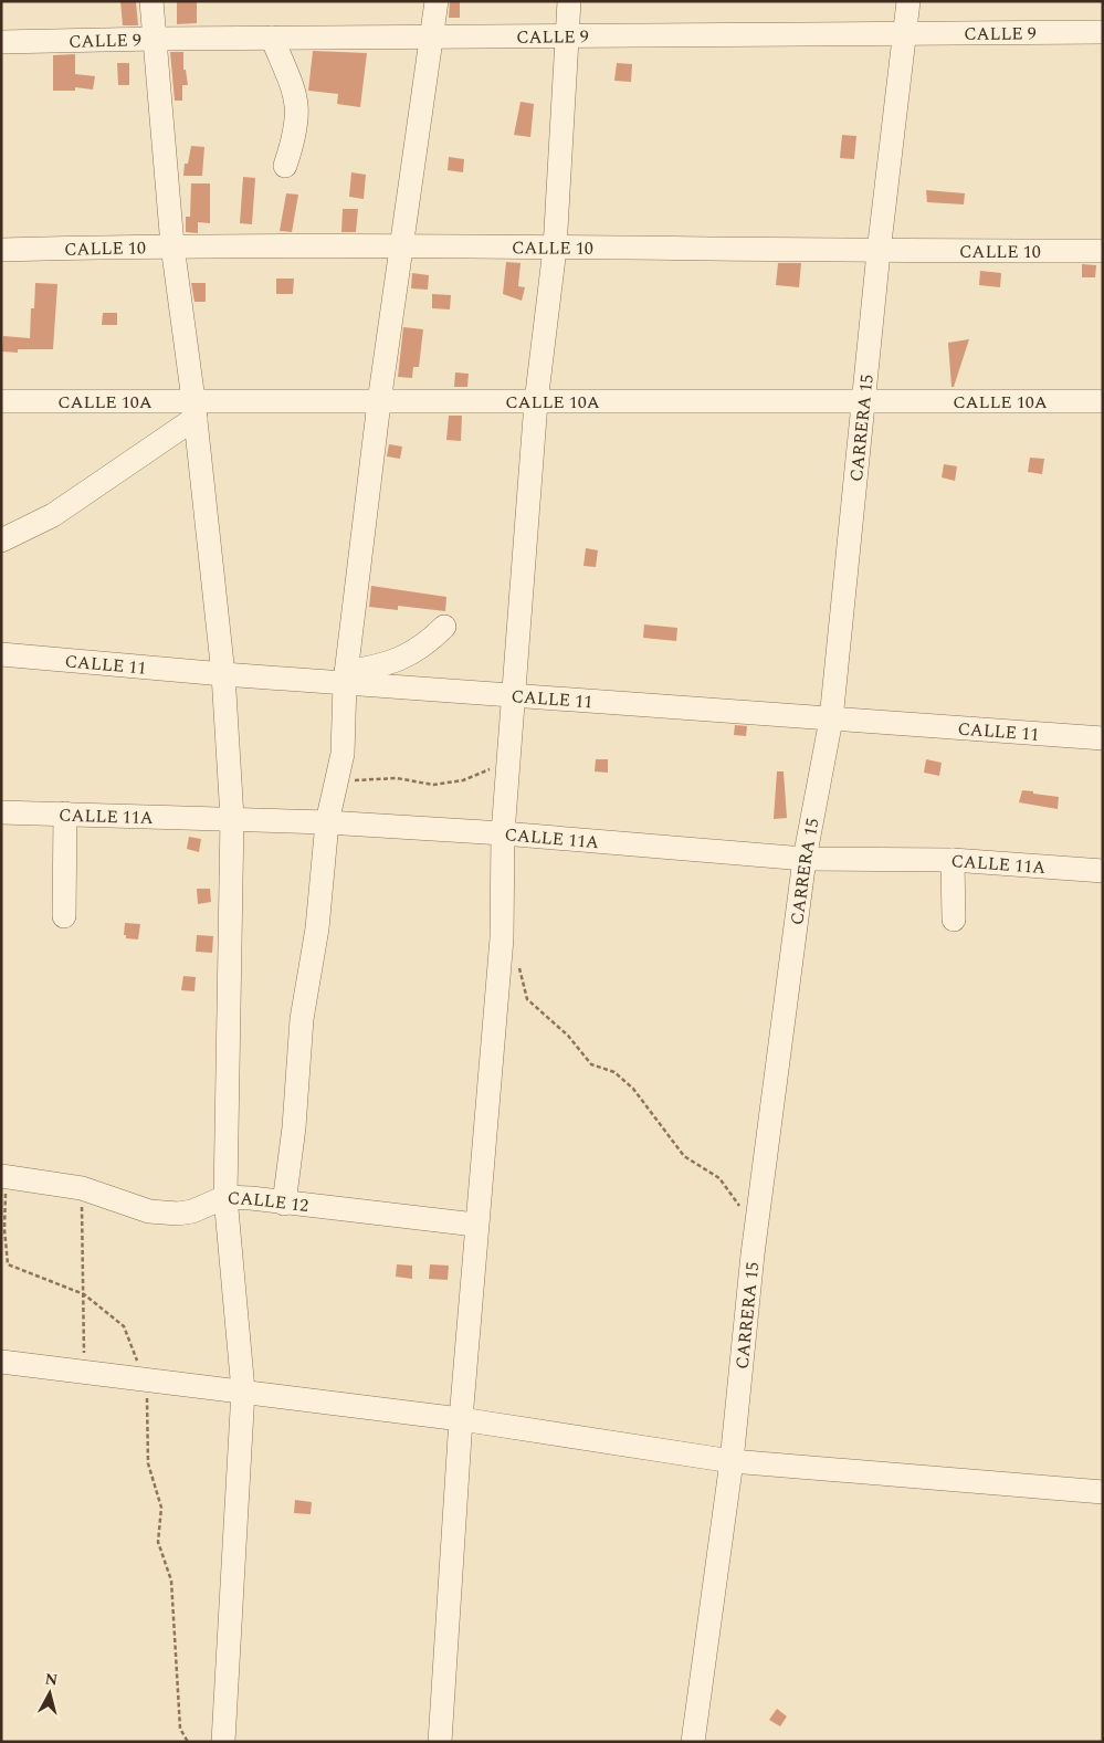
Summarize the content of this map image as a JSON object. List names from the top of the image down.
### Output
{
  "streets": {
    "street": [
      "CALLE 9",
      "CALLE 10",
      "CALLE 10A",
      "CARRERA 15",
      "CALLE 11",
      "CALLE 11A",
      "CALLE 12"
    ]
  },
  "crossings": [
    ["CALLE 9", "CARRERA 15"],
    ["CALLE 10", "CARRERA 15"],
    ["CALLE 10A", "CARRERA 15"],
    ["CARRERA 15", "CALLE 11"],
    ["CARRERA 15", "CALLE 11A"]
  ],
  "north": "top"
}
